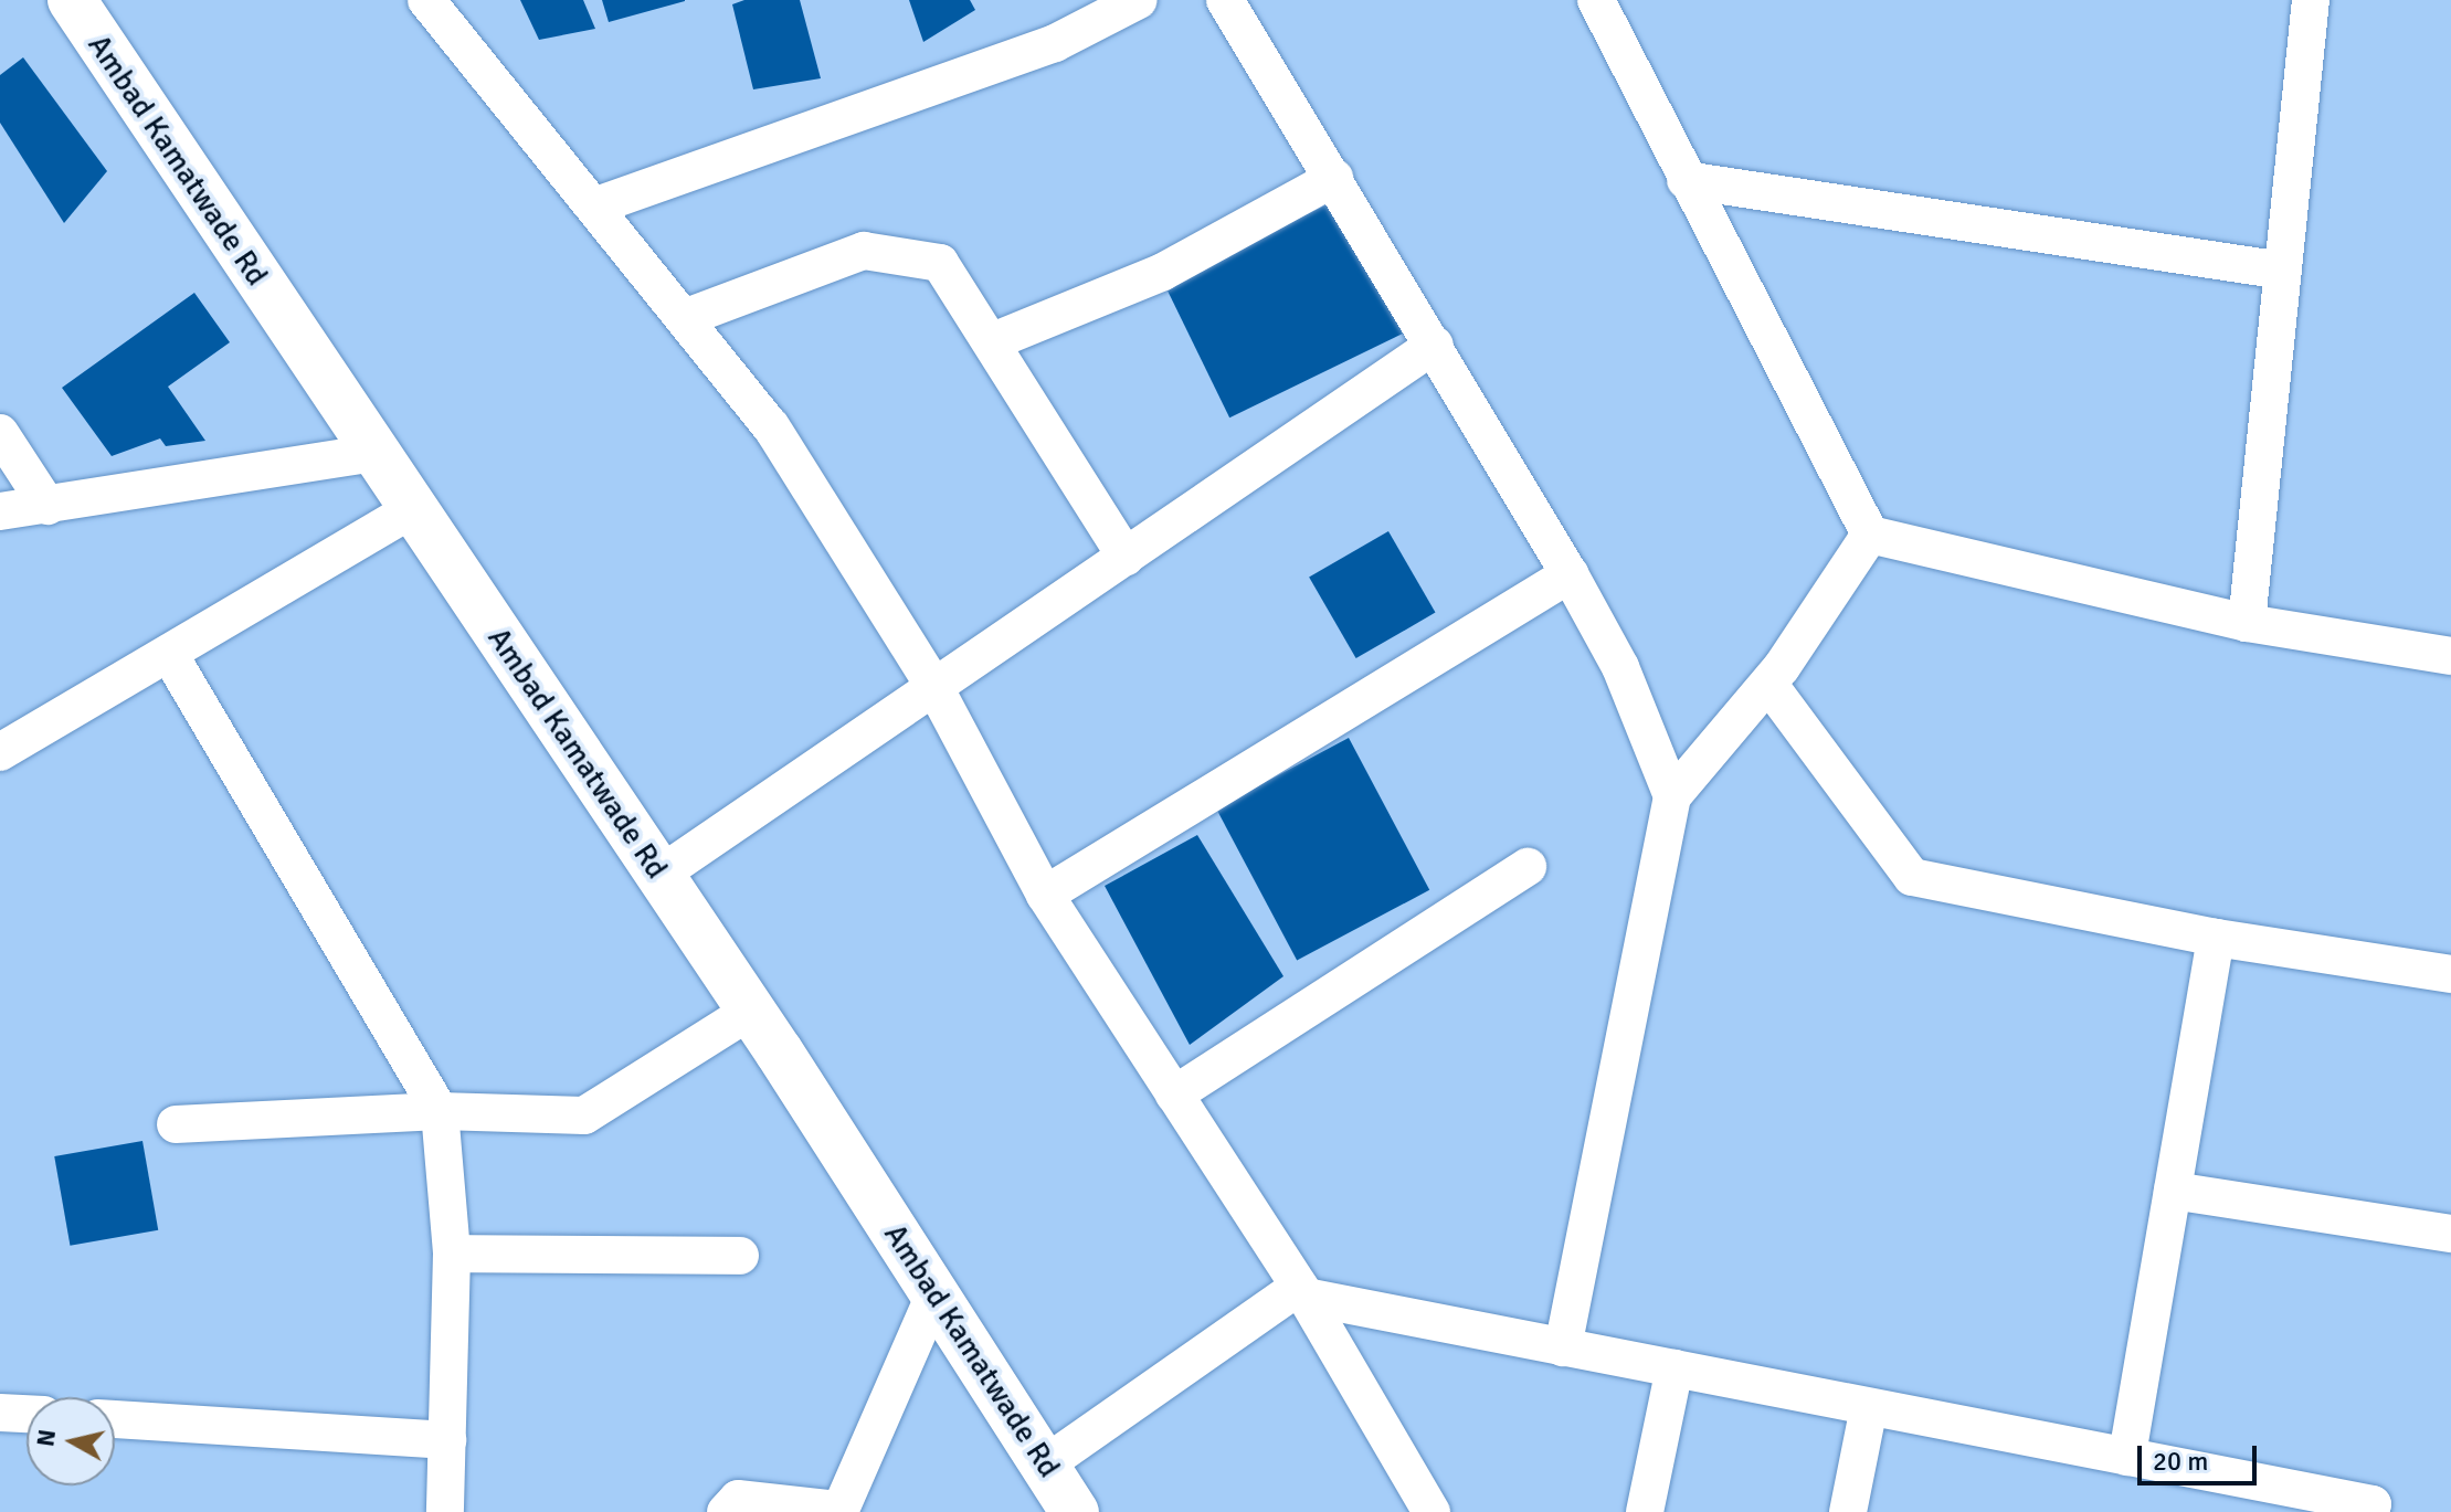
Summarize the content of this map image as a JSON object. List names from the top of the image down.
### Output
{
  "streets": {
    "street": ["Ambad Kamatwade Rd"]
  },
  "scale_bar": "20 m",
  "north": "left"
}
